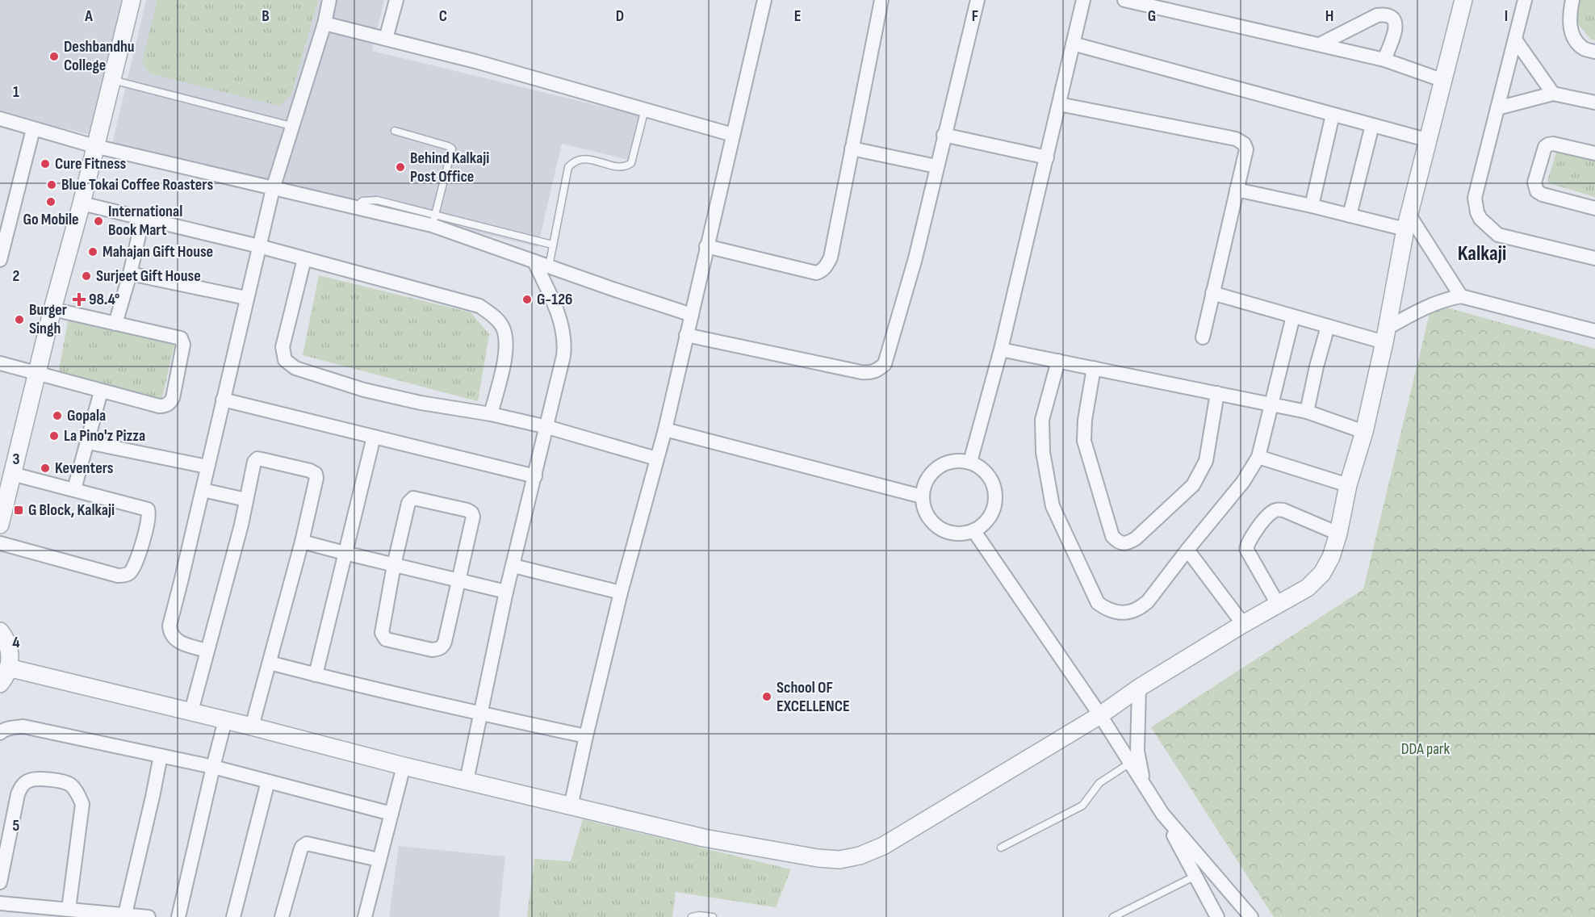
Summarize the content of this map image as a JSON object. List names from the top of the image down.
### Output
{
  "districts": ["Kalkaji"],
  "parks": ["DDA park"],
  "places": {
    "other": [
      "Deshbandhu College",
      "Cure Fitness",
      "Behind Kalkaji Post Office",
      "Blue Tokai Coffee Roasters",
      "Go Mobile",
      "International Book Mart",
      "Mahajan Gift House",
      "Surjeet Gift House",
      "G-126",
      "Burger Singh",
      "Gopala",
      "La Pino'z Pizza",
      "Keventers",
      "School OF EXCELLENCE"
    ],
    "health": ["98.4°"],
    "transit": ["G Block, Kalkaji"]
  },
  "grid": {
    "columns": [
      "A",
      "B",
      "C",
      "D",
      "E",
      "F",
      "G",
      "H",
      "I"
    ],
    "rows": [
      "1",
      "2",
      "3",
      "4",
      "5"
    ]
  }
}
